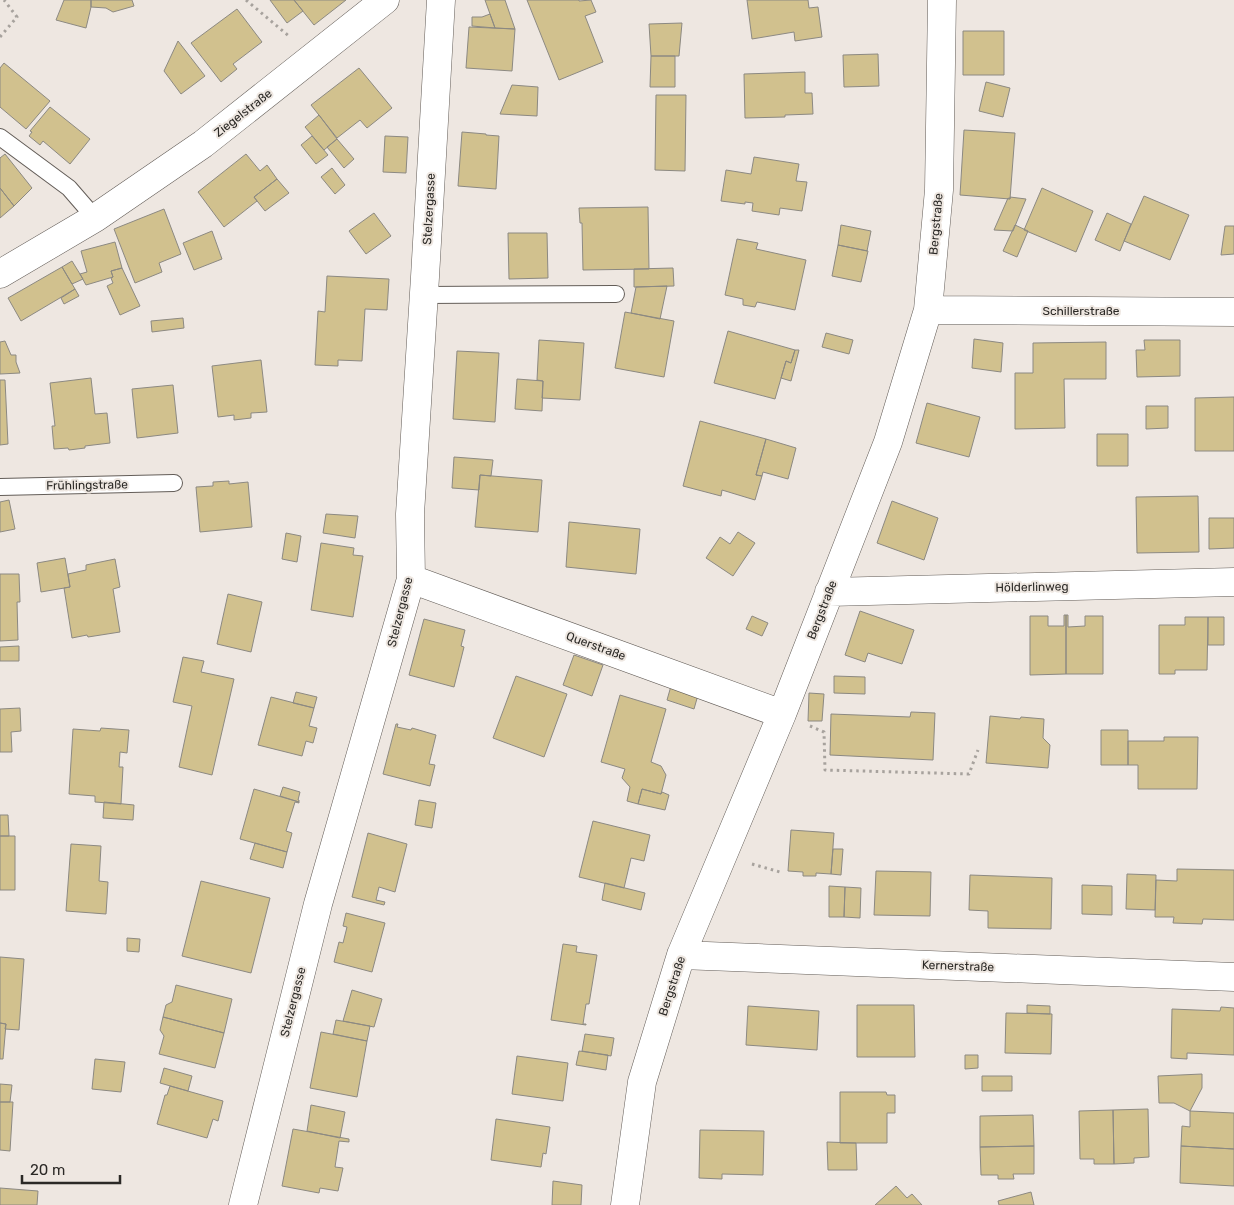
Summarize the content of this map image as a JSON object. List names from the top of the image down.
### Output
{
  "streets": {
    "street": [
      "Ziegelstraße",
      "Stelzergasse",
      "Bergstraße",
      "Schillerstraße",
      "Hölderlinweg",
      "Querstraße",
      "Kernerstraße"
    ],
    "lane": ["Frühlingstraße"]
  },
  "crossings": [
    ["Stelzergasse", "Querstraße"],
    ["Bergstraße", "Schillerstraße"],
    ["Bergstraße", "Hölderlinweg"],
    ["Bergstraße", "Querstraße"],
    ["Bergstraße", "Kernerstraße"]
  ],
  "scale_bar": "20 m"
}
